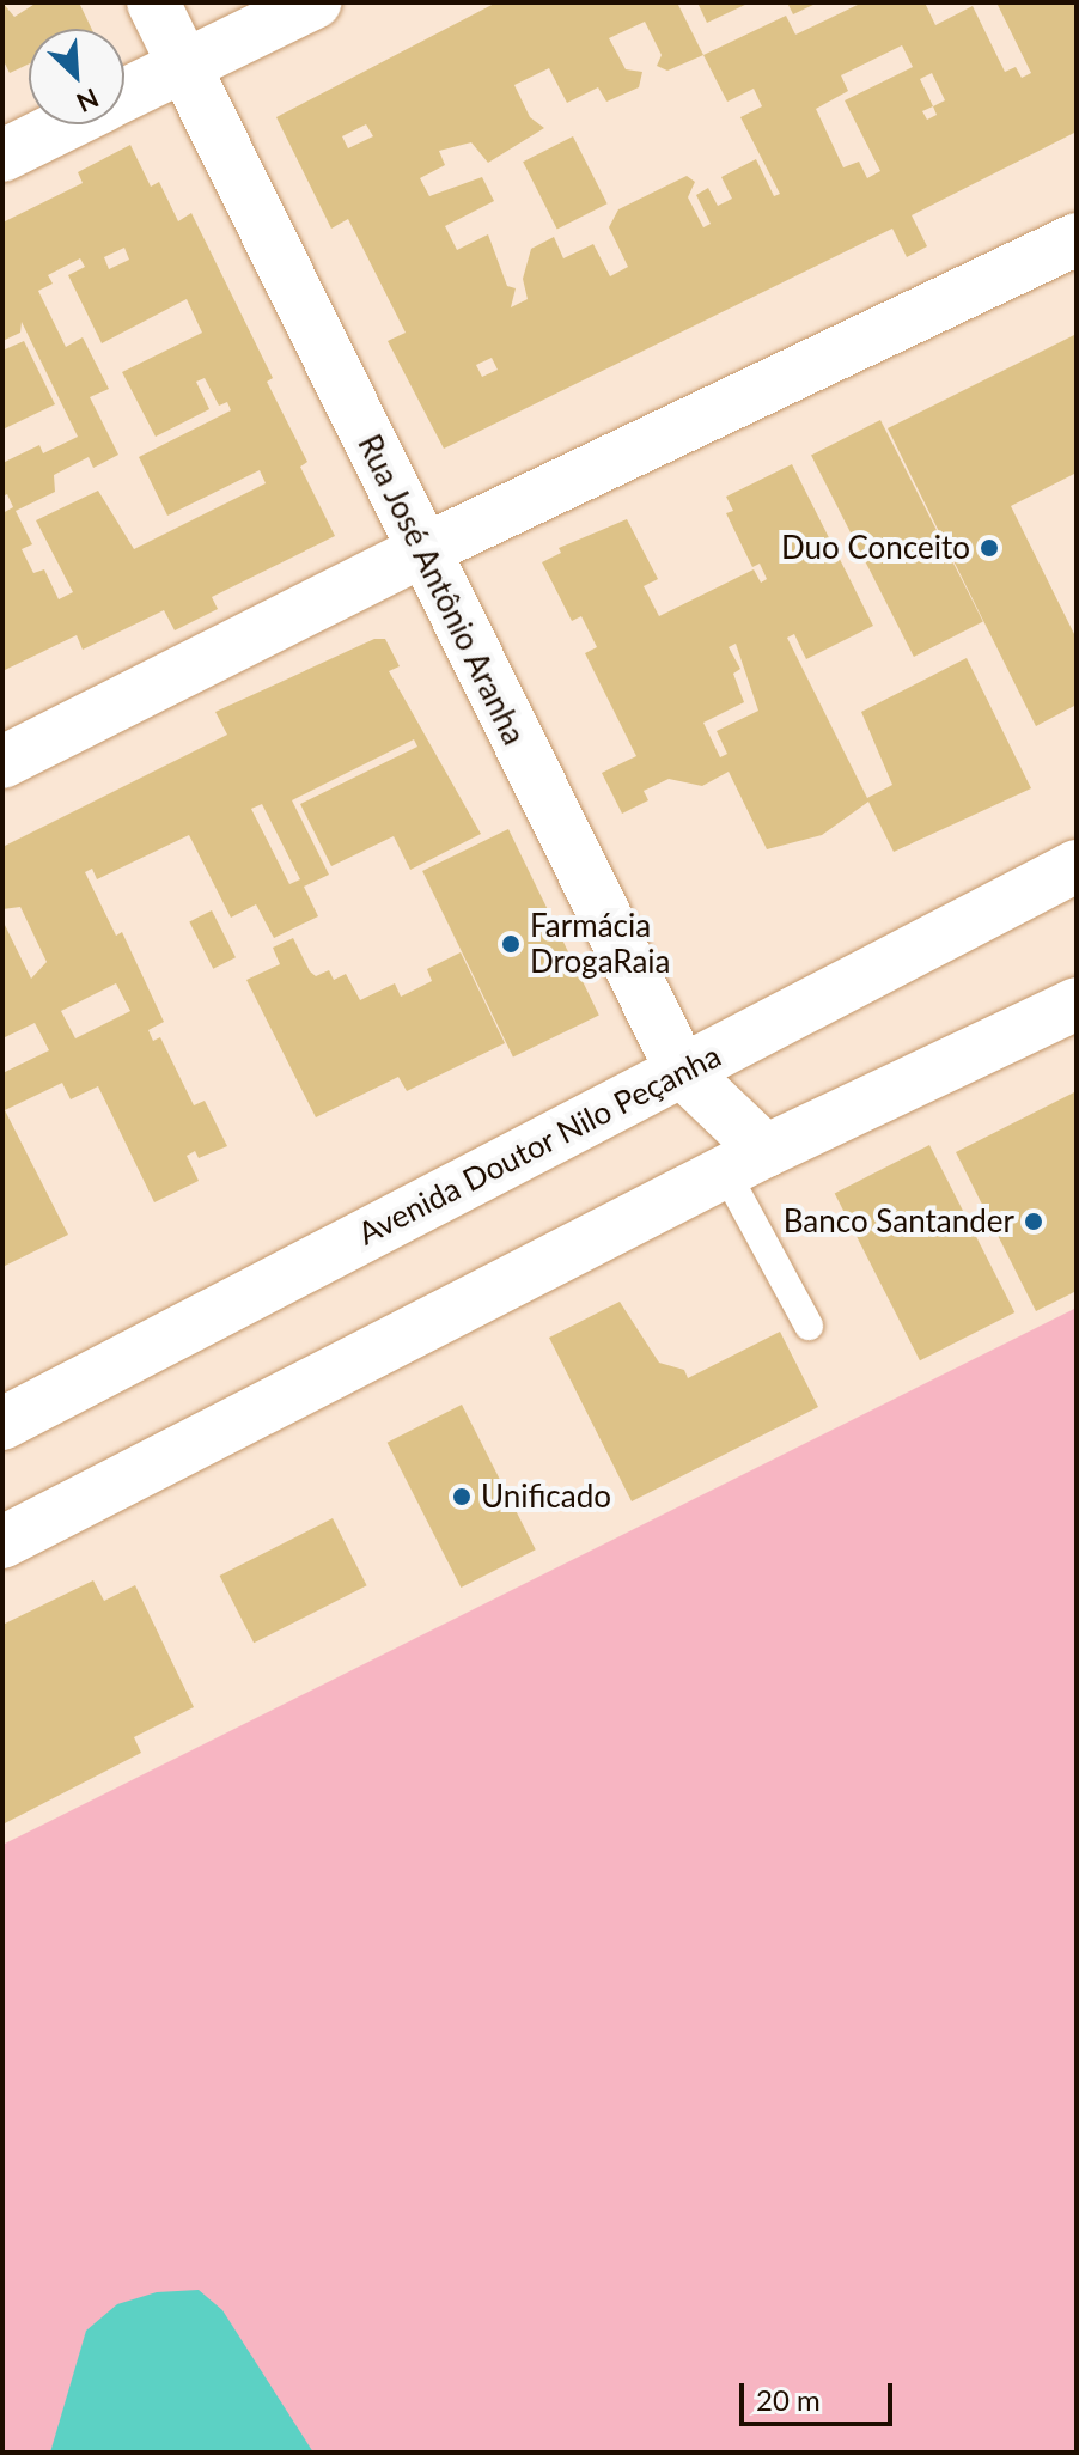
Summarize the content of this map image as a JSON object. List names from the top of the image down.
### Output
{
  "streets": {
    "street": ["Rua José Antônio Aranha", "Avenida Doutor Nilo Peçanha"]
  },
  "crossings": [
    ["Rua José Antônio Aranha", "Avenida Doutor Nilo Peçanha"]
  ],
  "places": [
    "Duo Conceito",
    "Farmácia DrogaRaia",
    "Banco Santander",
    "Unificado"
  ],
  "scale_bar": "20 m",
  "north": "bottom right"
}
